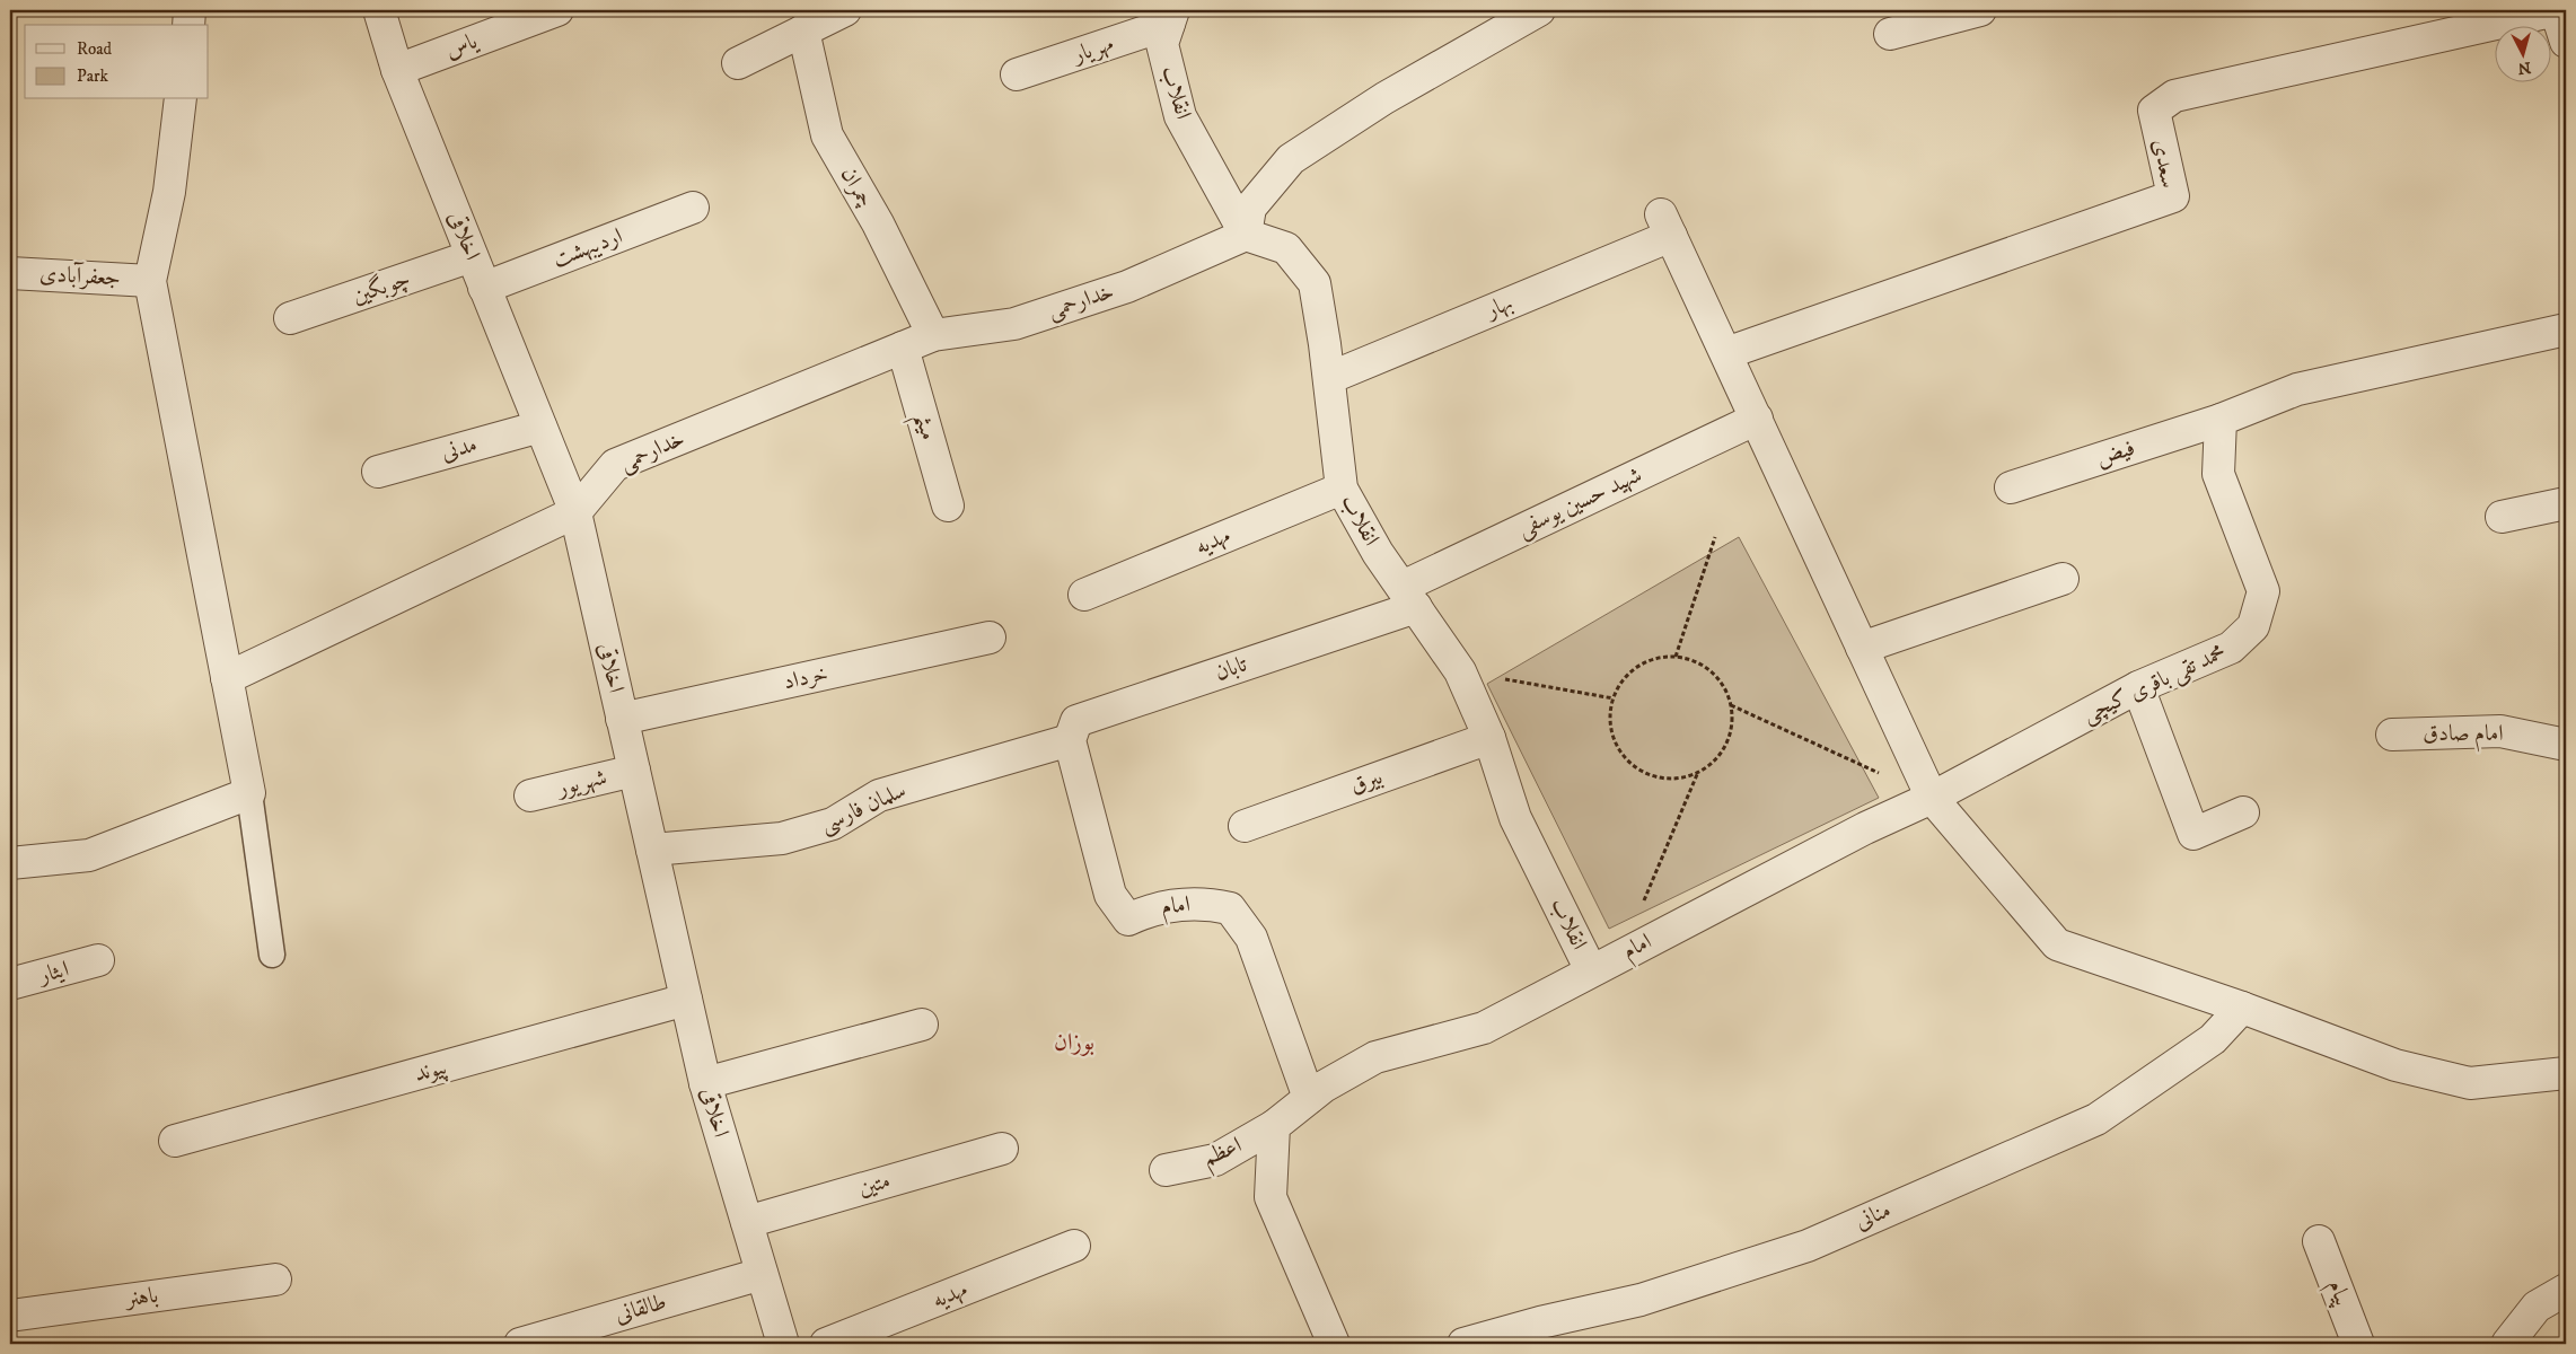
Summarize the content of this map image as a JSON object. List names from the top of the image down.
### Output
{
  "streets": {
    "street": [
      "یاس",
      "مهریار",
      "انقلاب",
      "سعدی",
      "چمران",
      "اخلاقی",
      "اردیبهشت",
      "جعفرآبادی",
      "چوبگین",
      "خدارحمی",
      "بهار",
      "میثم",
      "مدنی",
      "فیض",
      "شهید حسین یوسفی",
      "مهدیه",
      "تابان",
      "خرداد",
      "محمد تقی باقری کیچی",
      "امام صادق",
      "بیرق",
      "شهریور",
      "سلمان فارسی",
      "امام",
      "ایثار",
      "پیوند",
      "اعظم",
      "متین",
      "منانی",
      "پیام",
      "باهنر",
      "طالقانی"
    ]
  },
  "crossings": [
    ["یاس", "اخلاقی"],
    ["مهریار", "انقلاب"],
    ["انقلاب", "خدارحمی"],
    ["انقلاب", "بهار"],
    ["انقلاب", "شهید حسین یوسفی"],
    ["انقلاب", "مهدیه"],
    ["انقلاب", "تابان"],
    ["انقلاب", "بیرق"],
    ["انقلاب", "امام"],
    ["سعدی", "بهار"],
    ["چمران", "خدارحمی"],
    ["اخلاقی", "اردیبهشت"],
    ["اخلاقی", "چوبگین"],
    ["اخلاقی", "خدارحمی"],
    ["اخلاقی", "مدنی"],
    ["اخلاقی", "خرداد"],
    ["اخلاقی", "شهریور"],
    ["اخلاقی", "سلمان فارسی"],
    ["اخلاقی", "پیوند"],
    ["اخلاقی", "متین"],
    ["اخلاقی", "طالقانی"],
    ["خدارحمی", "میثم"],
    ["فیض", "محمد تقی باقری کیچی"],
    ["شهید حسین یوسفی", "تابان"],
    ["تابان", "سلمان فارسی"],
    ["تابان", "امام"],
    ["محمد تقی باقری کیچی", "امام"],
    ["سلمان فارسی", "امام"],
    ["امام", "اعظم"]
  ],
  "districts": ["بوزان"],
  "legend": ["Road", "Park"],
  "north": "bottom"
}
